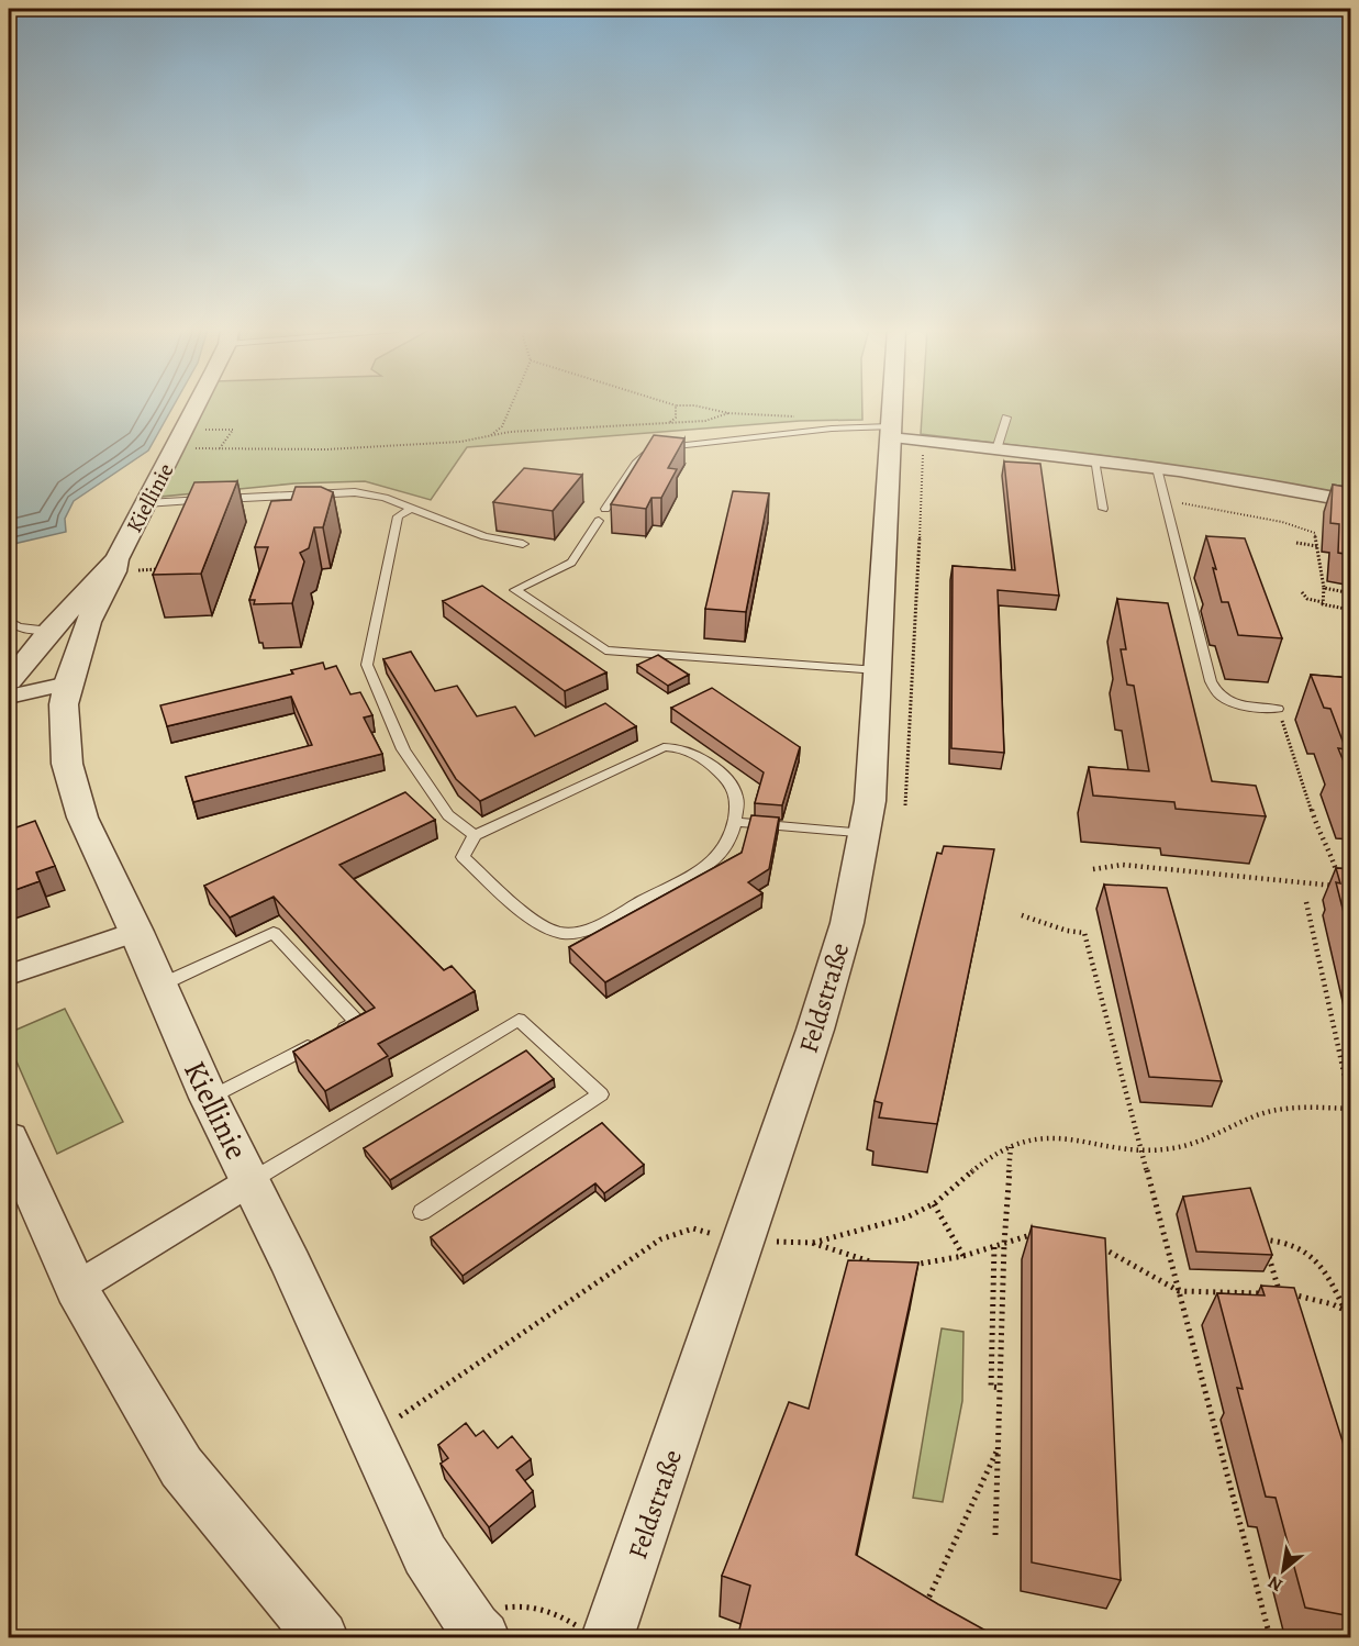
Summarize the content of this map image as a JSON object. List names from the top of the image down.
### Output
{
  "streets": {
    "street": ["Kiellinie", "Feldstraße"]
  },
  "north": "bottom left"
}
